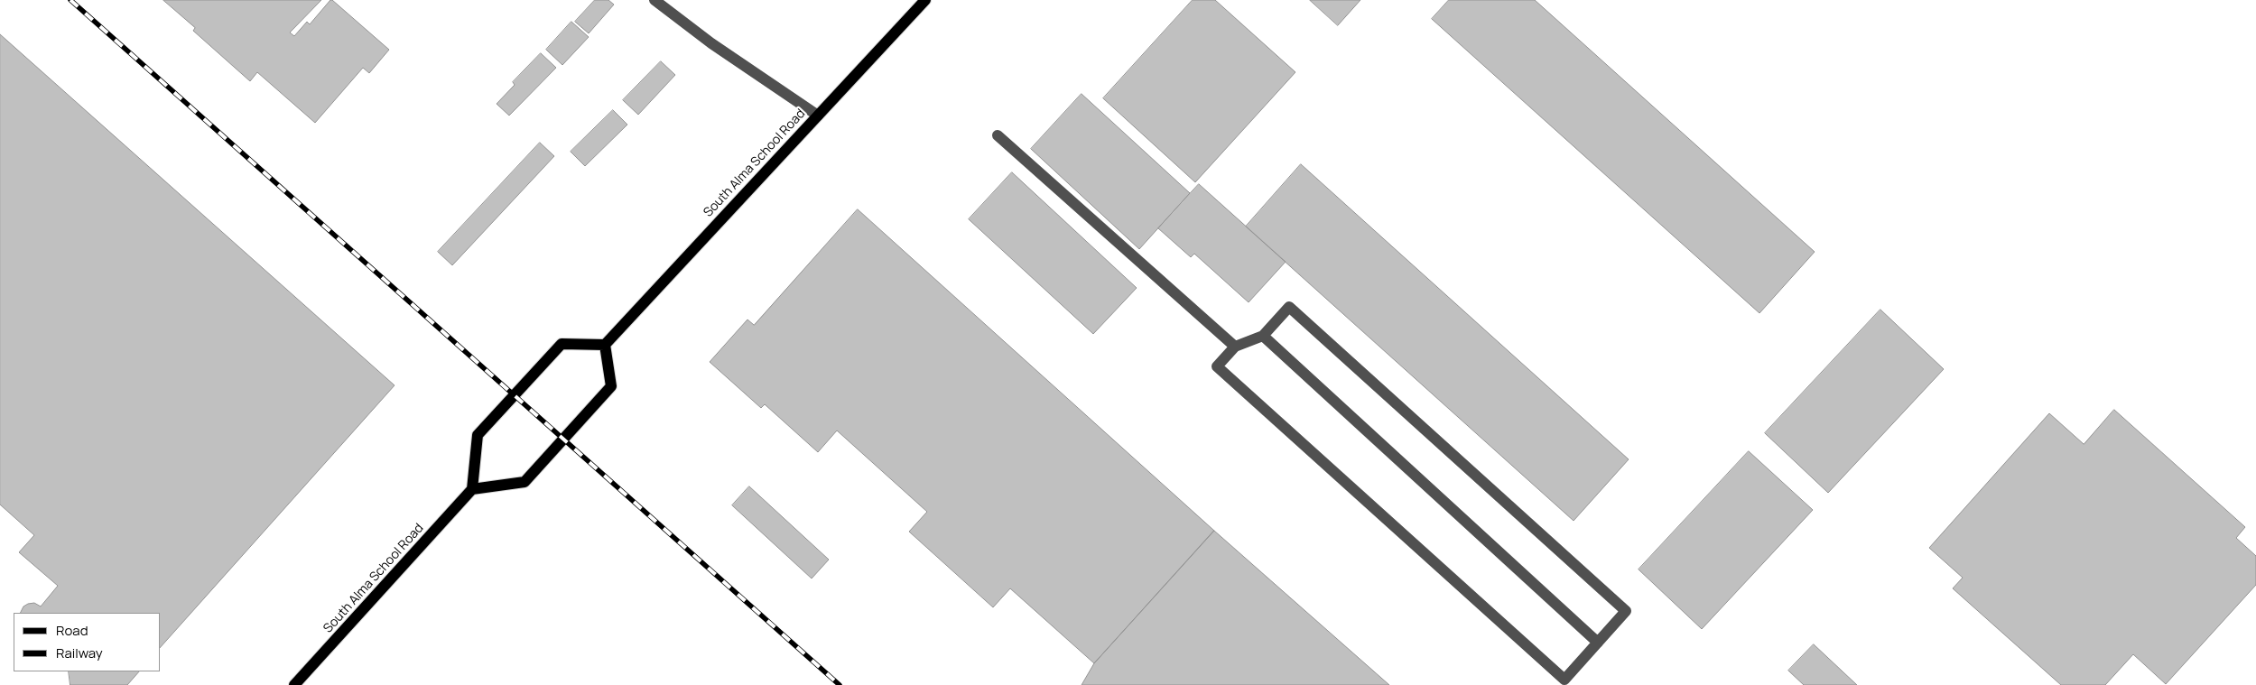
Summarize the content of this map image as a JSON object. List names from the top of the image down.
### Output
{
  "streets": {
    "main road": ["South Alma School Road"]
  },
  "legend": ["Road", "Railway"]
}
